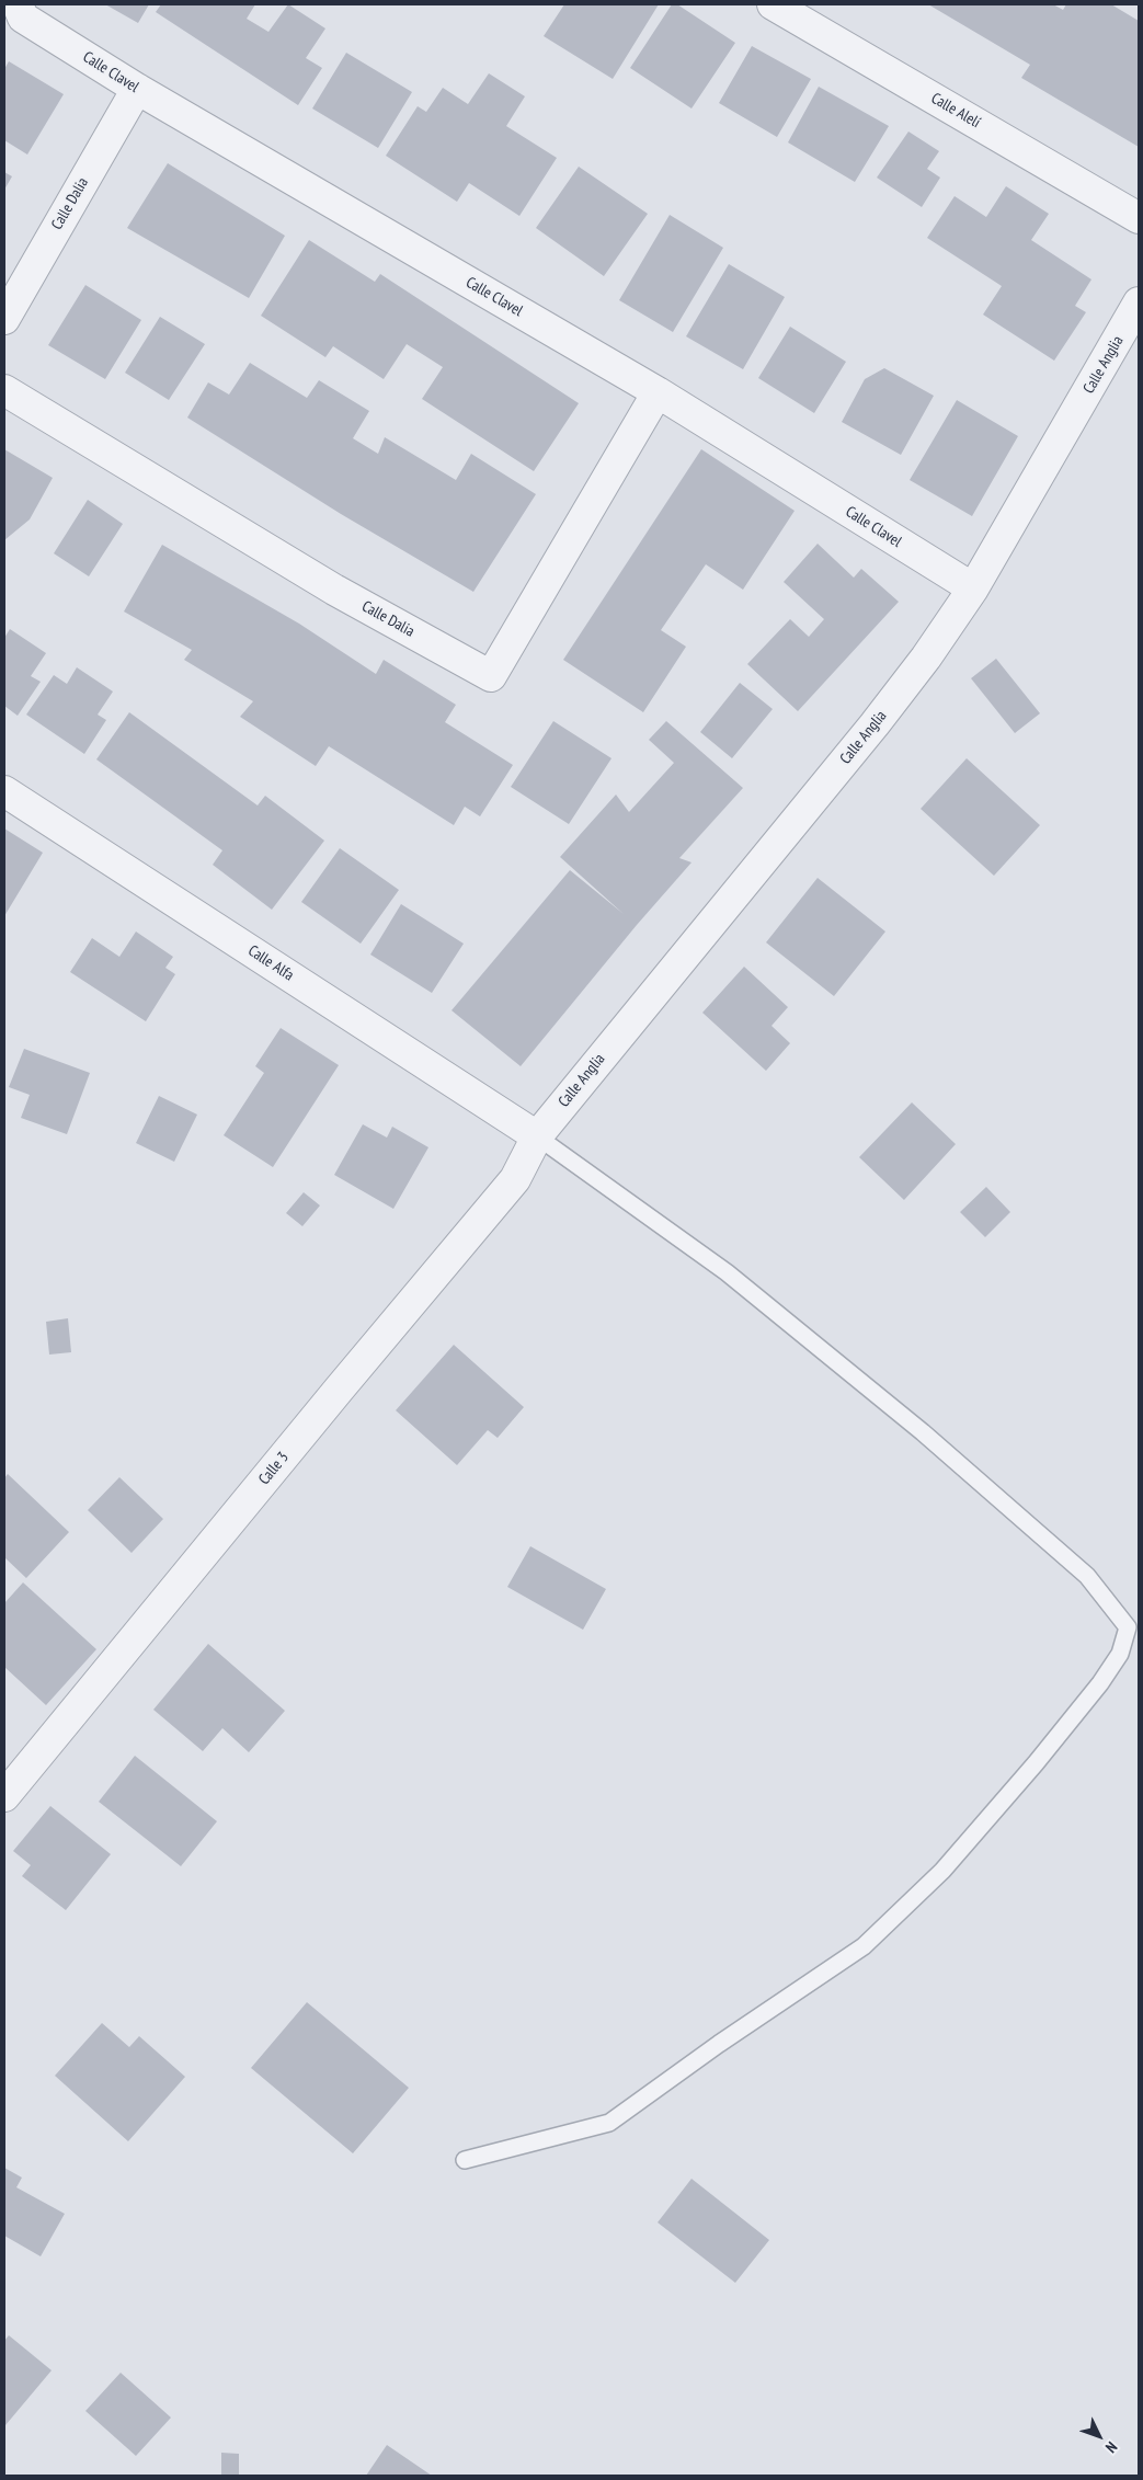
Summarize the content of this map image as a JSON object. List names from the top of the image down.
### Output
{
  "streets": {
    "street": [
      "Calle Clavel",
      "Calle Alelí",
      "Calle Dalia",
      "Calle Anglia",
      "Calle Alfa",
      "Calle 3"
    ]
  },
  "crossings": [
    ["Calle Clavel", "Calle Dalia"],
    ["Calle Clavel", "Calle Anglia"],
    ["Calle Anglia", "Calle Alfa"],
    ["Calle Anglia", "Calle 3"],
    ["Calle Alfa", "Calle 3"]
  ],
  "north": "bottom right"
}
